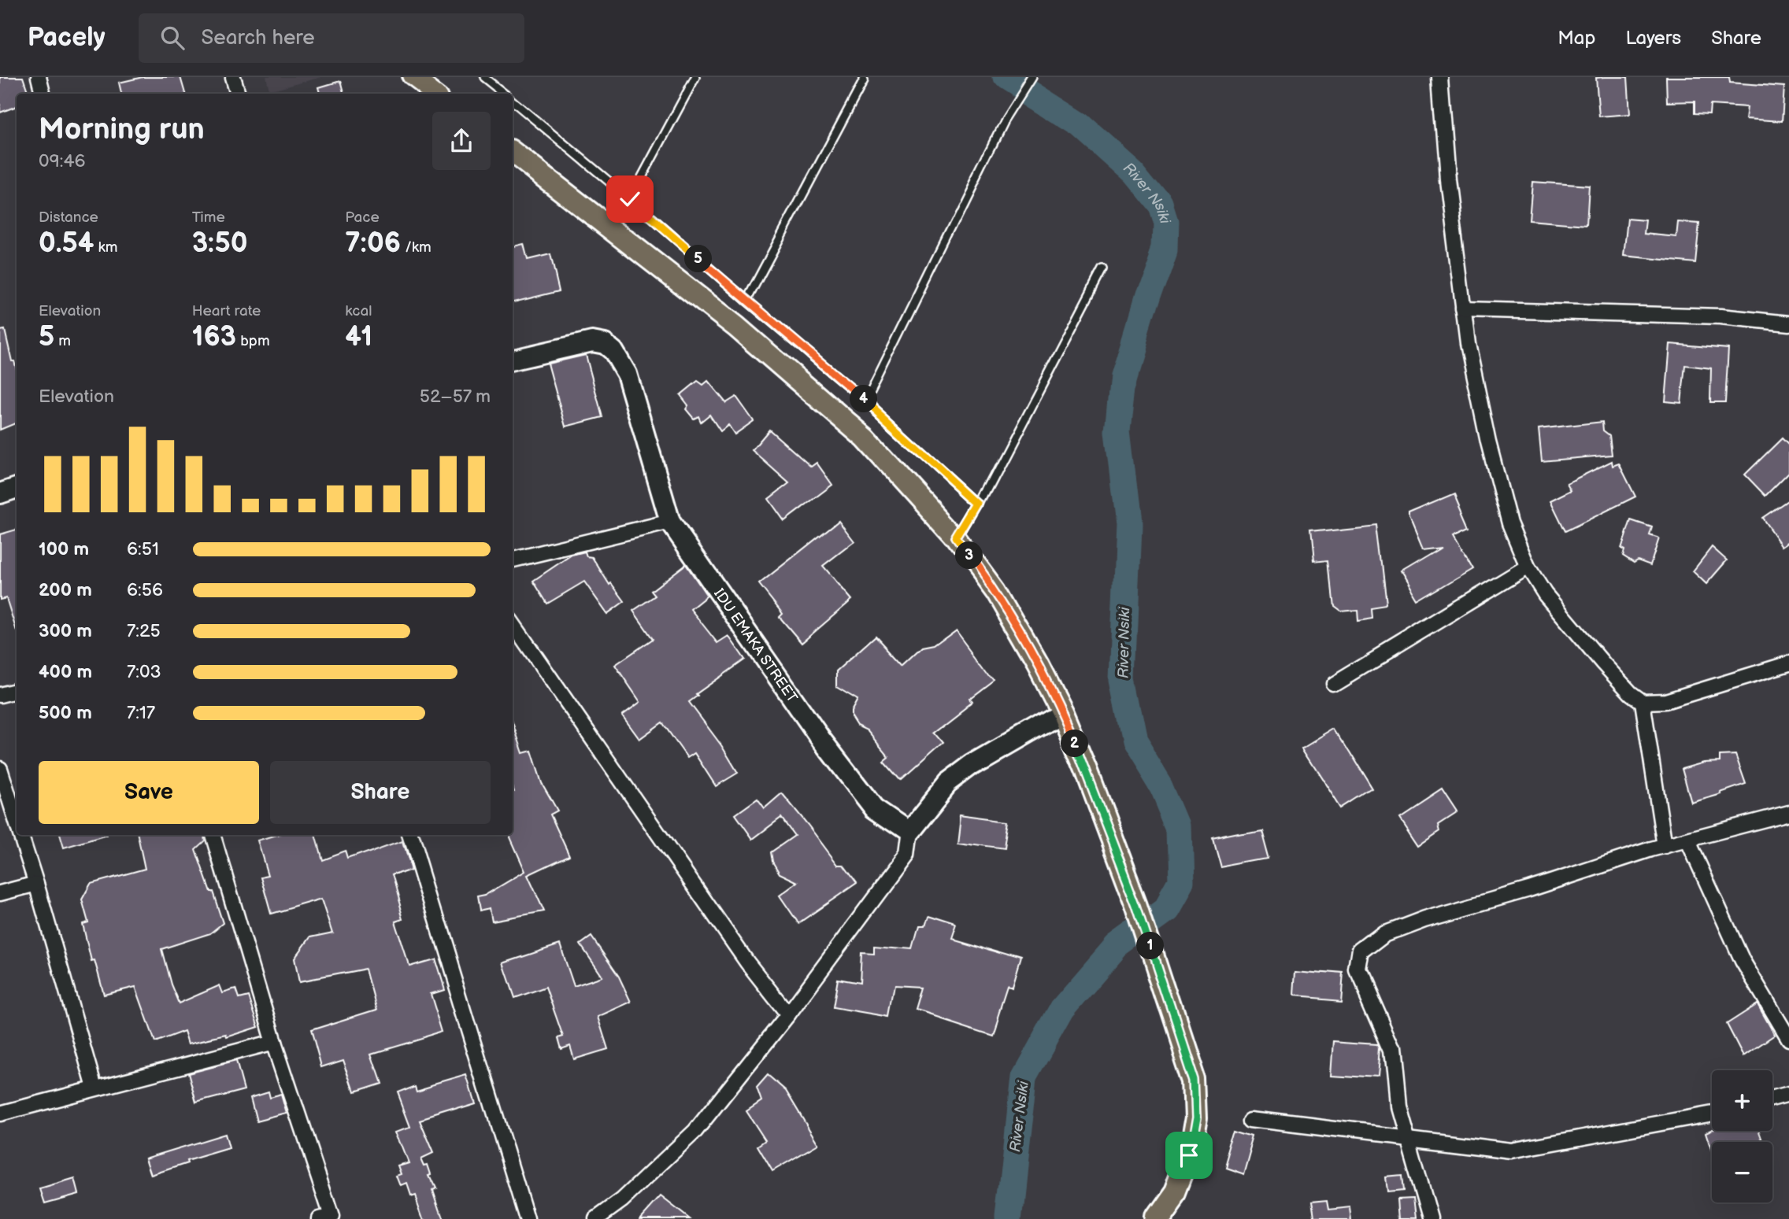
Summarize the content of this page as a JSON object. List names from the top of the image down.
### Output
{
  "streets": {
    "street": ["IDU EMAKA STREET"]
  },
  "water": ["River Nsiki"],
  "page": {
    "header": "Pacely",
    "search": "Search here",
    "nav": ["Map", "Layers", "Share"],
    "heading": ["Morning run", "09:46"],
    "stats": [
      ["Distance", "0.54 km"],
      ["Time", "3:50"],
      ["Pace", "7:06 /km"],
      ["Elevation", "5 m"],
      ["Heart rate", "163 bpm"],
      ["kcal", "41"]
    ],
    "pins": [
      "5",
      "4",
      "3",
      "2",
      "1"
    ],
    "chart": ["Elevation", "52–57 m"],
    "list": [
      {
        "name": "100 m",
        "note": "6:51"
      },
      {
        "name": "200 m",
        "note": "6:56"
      },
      {
        "name": "300 m",
        "note": "7:25"
      },
      {
        "name": "400 m",
        "note": "7:03"
      },
      {
        "name": "500 m",
        "note": "7:17"
      }
    ],
    "buttons": ["Save", "Share"],
    "map_buttons": ["+", "−"]
  }
}
